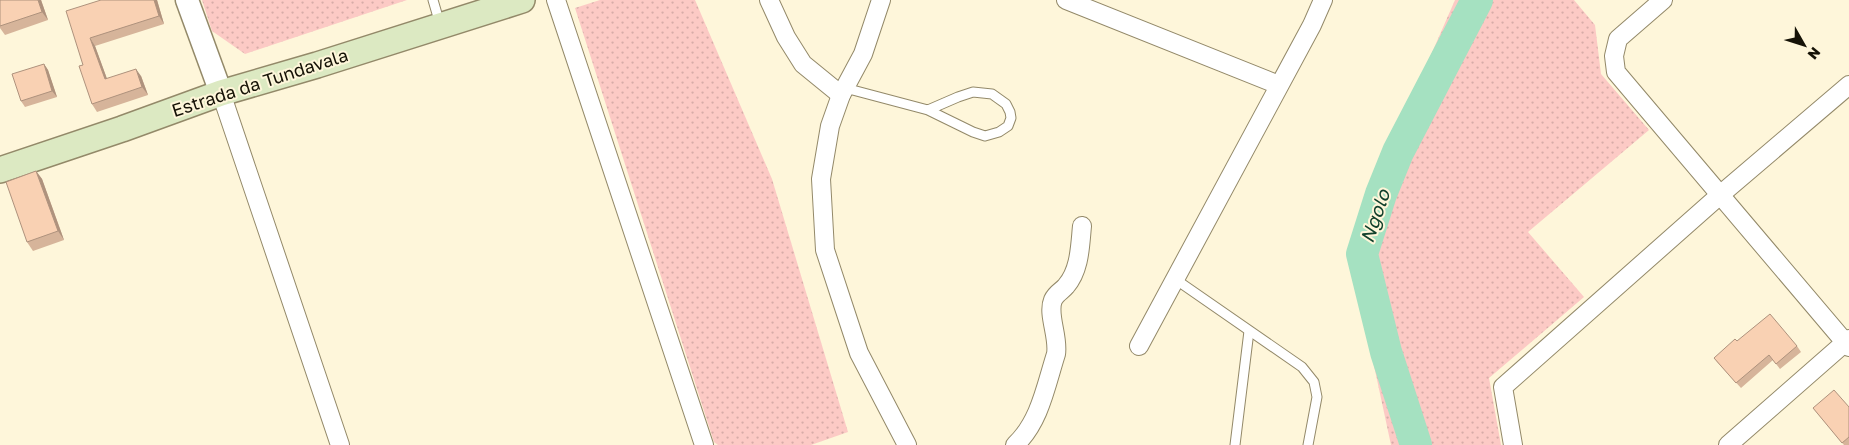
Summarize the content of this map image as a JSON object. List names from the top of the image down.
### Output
{
  "streets": {
    "main road": ["Estrada da Tundavala"]
  },
  "water": ["Ngolo"],
  "north": "bottom right"
}
